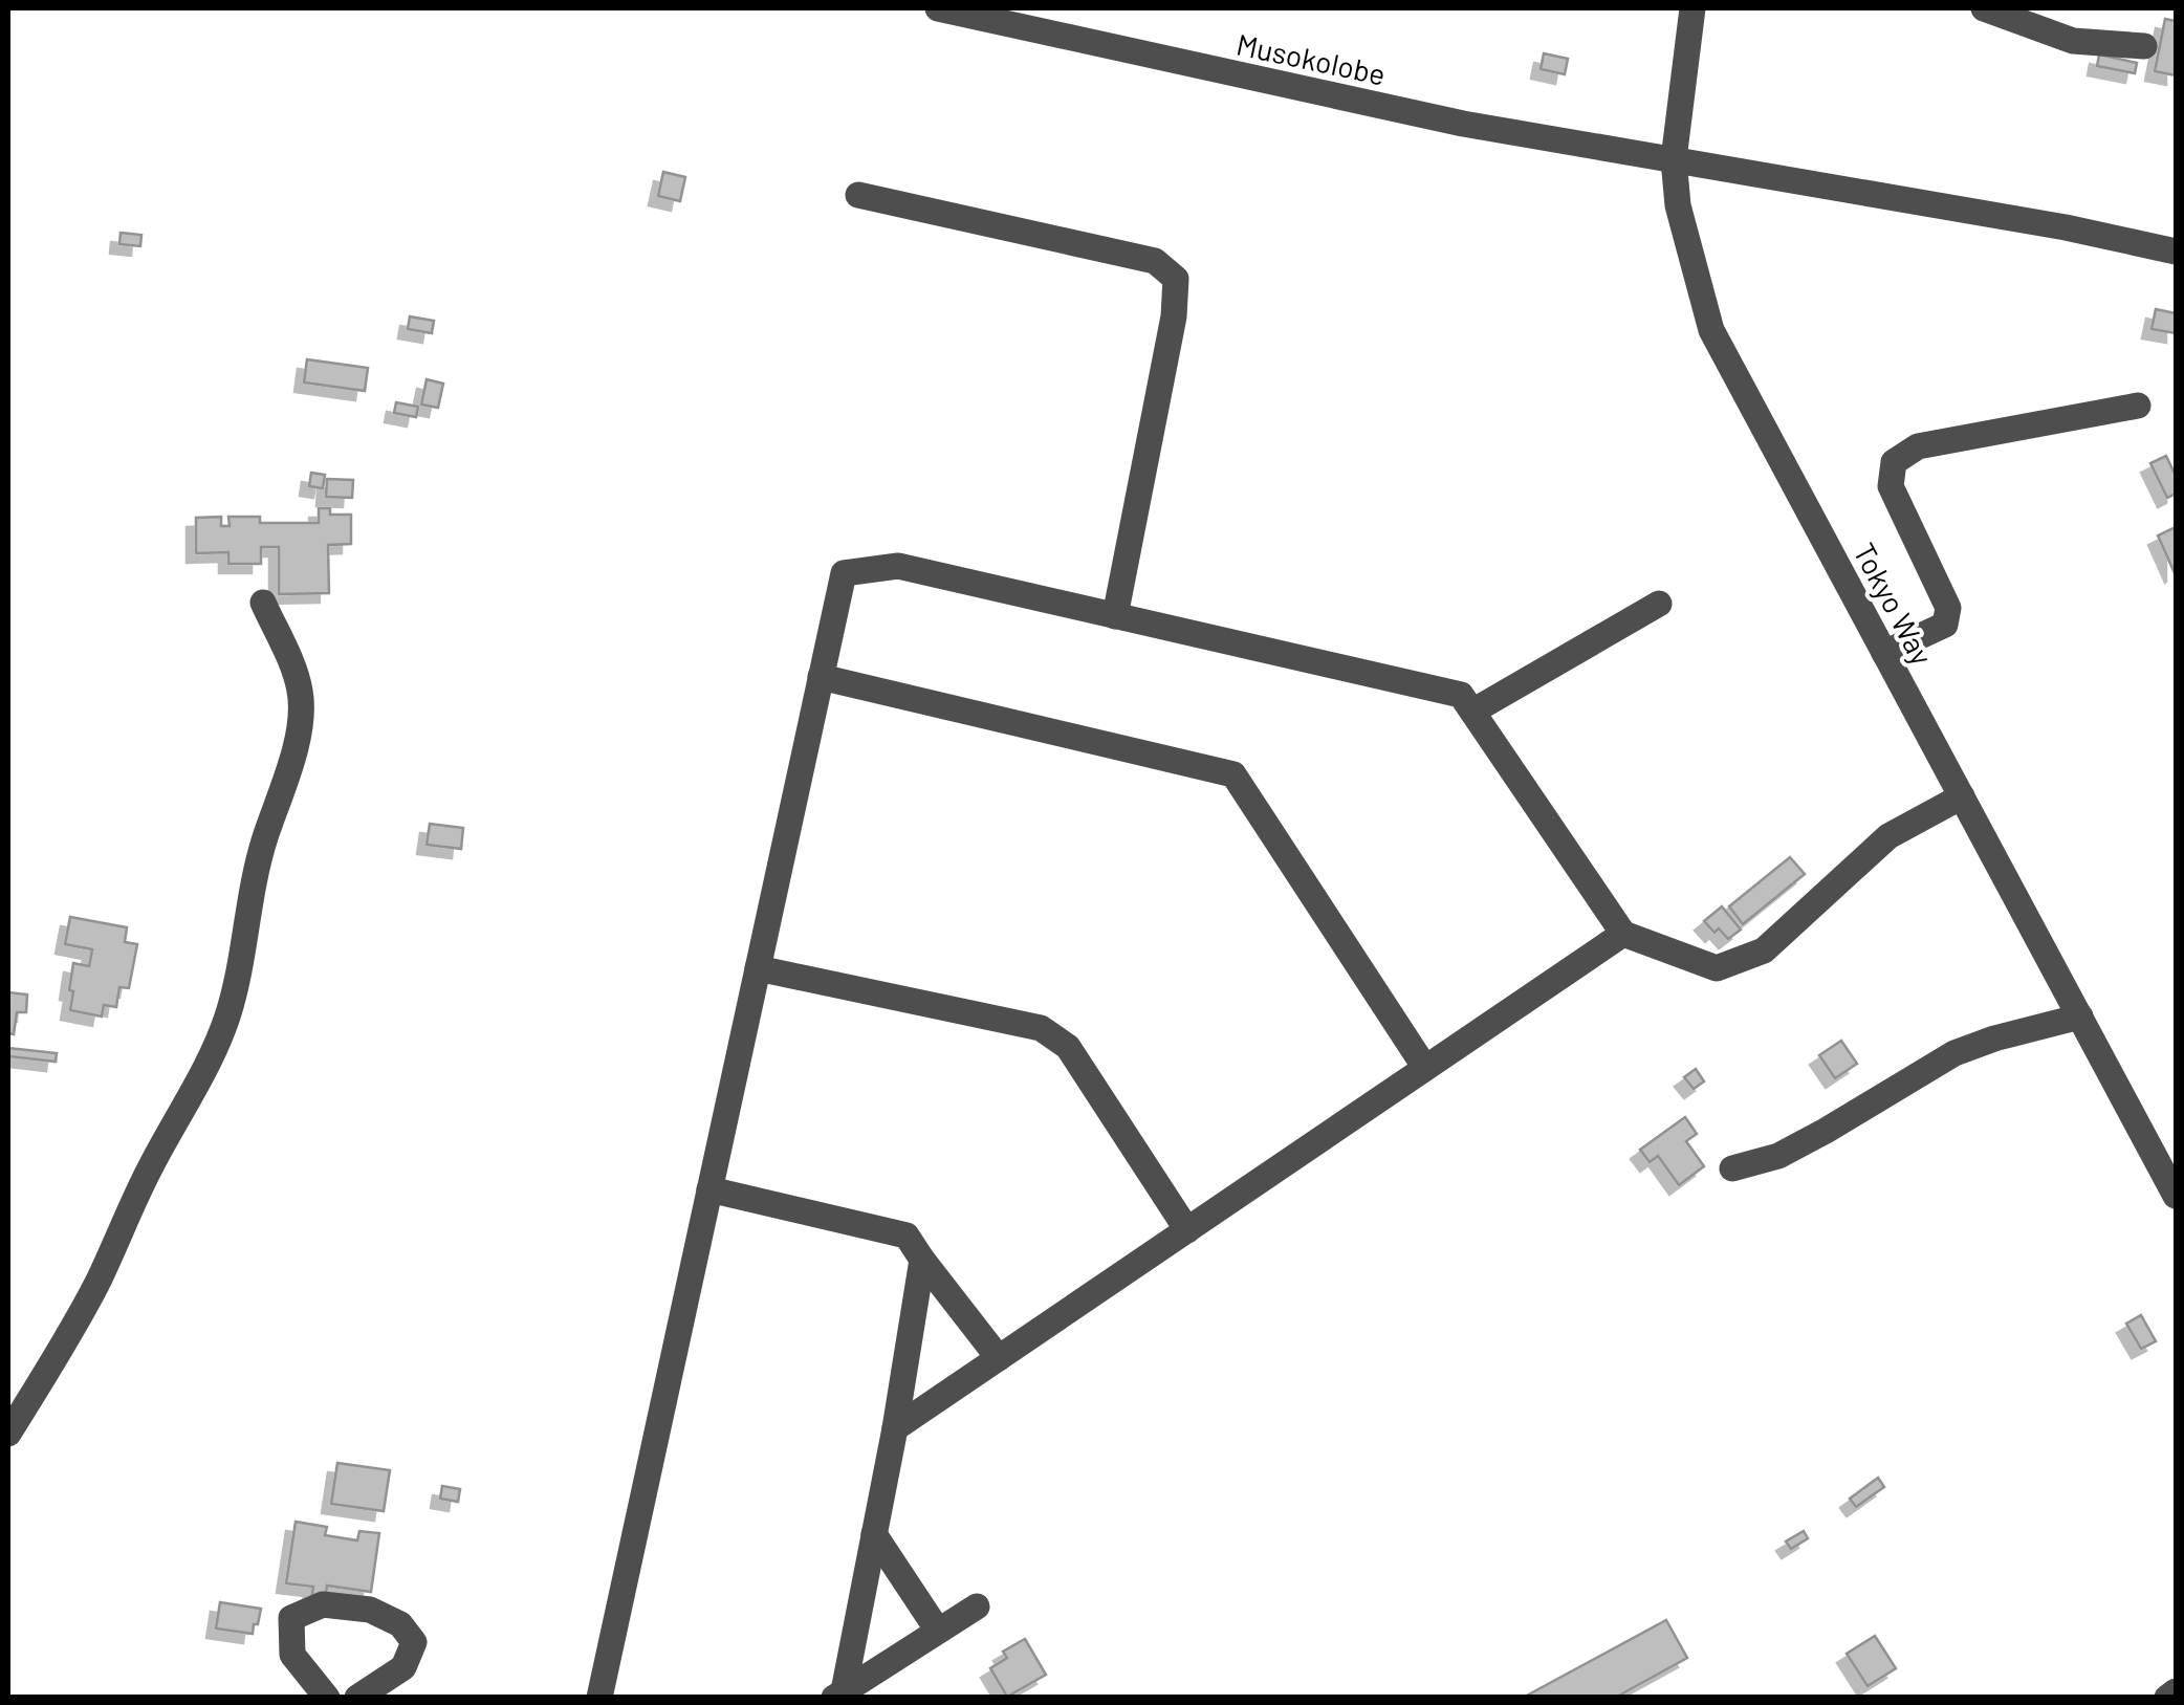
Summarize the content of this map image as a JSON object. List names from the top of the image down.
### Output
{
  "streets": {
    "street": ["Musokolobe", "Tokyo Way"]
  },
  "crossings": [
    ["Musokolobe", "Tokyo Way"]
  ]
}
